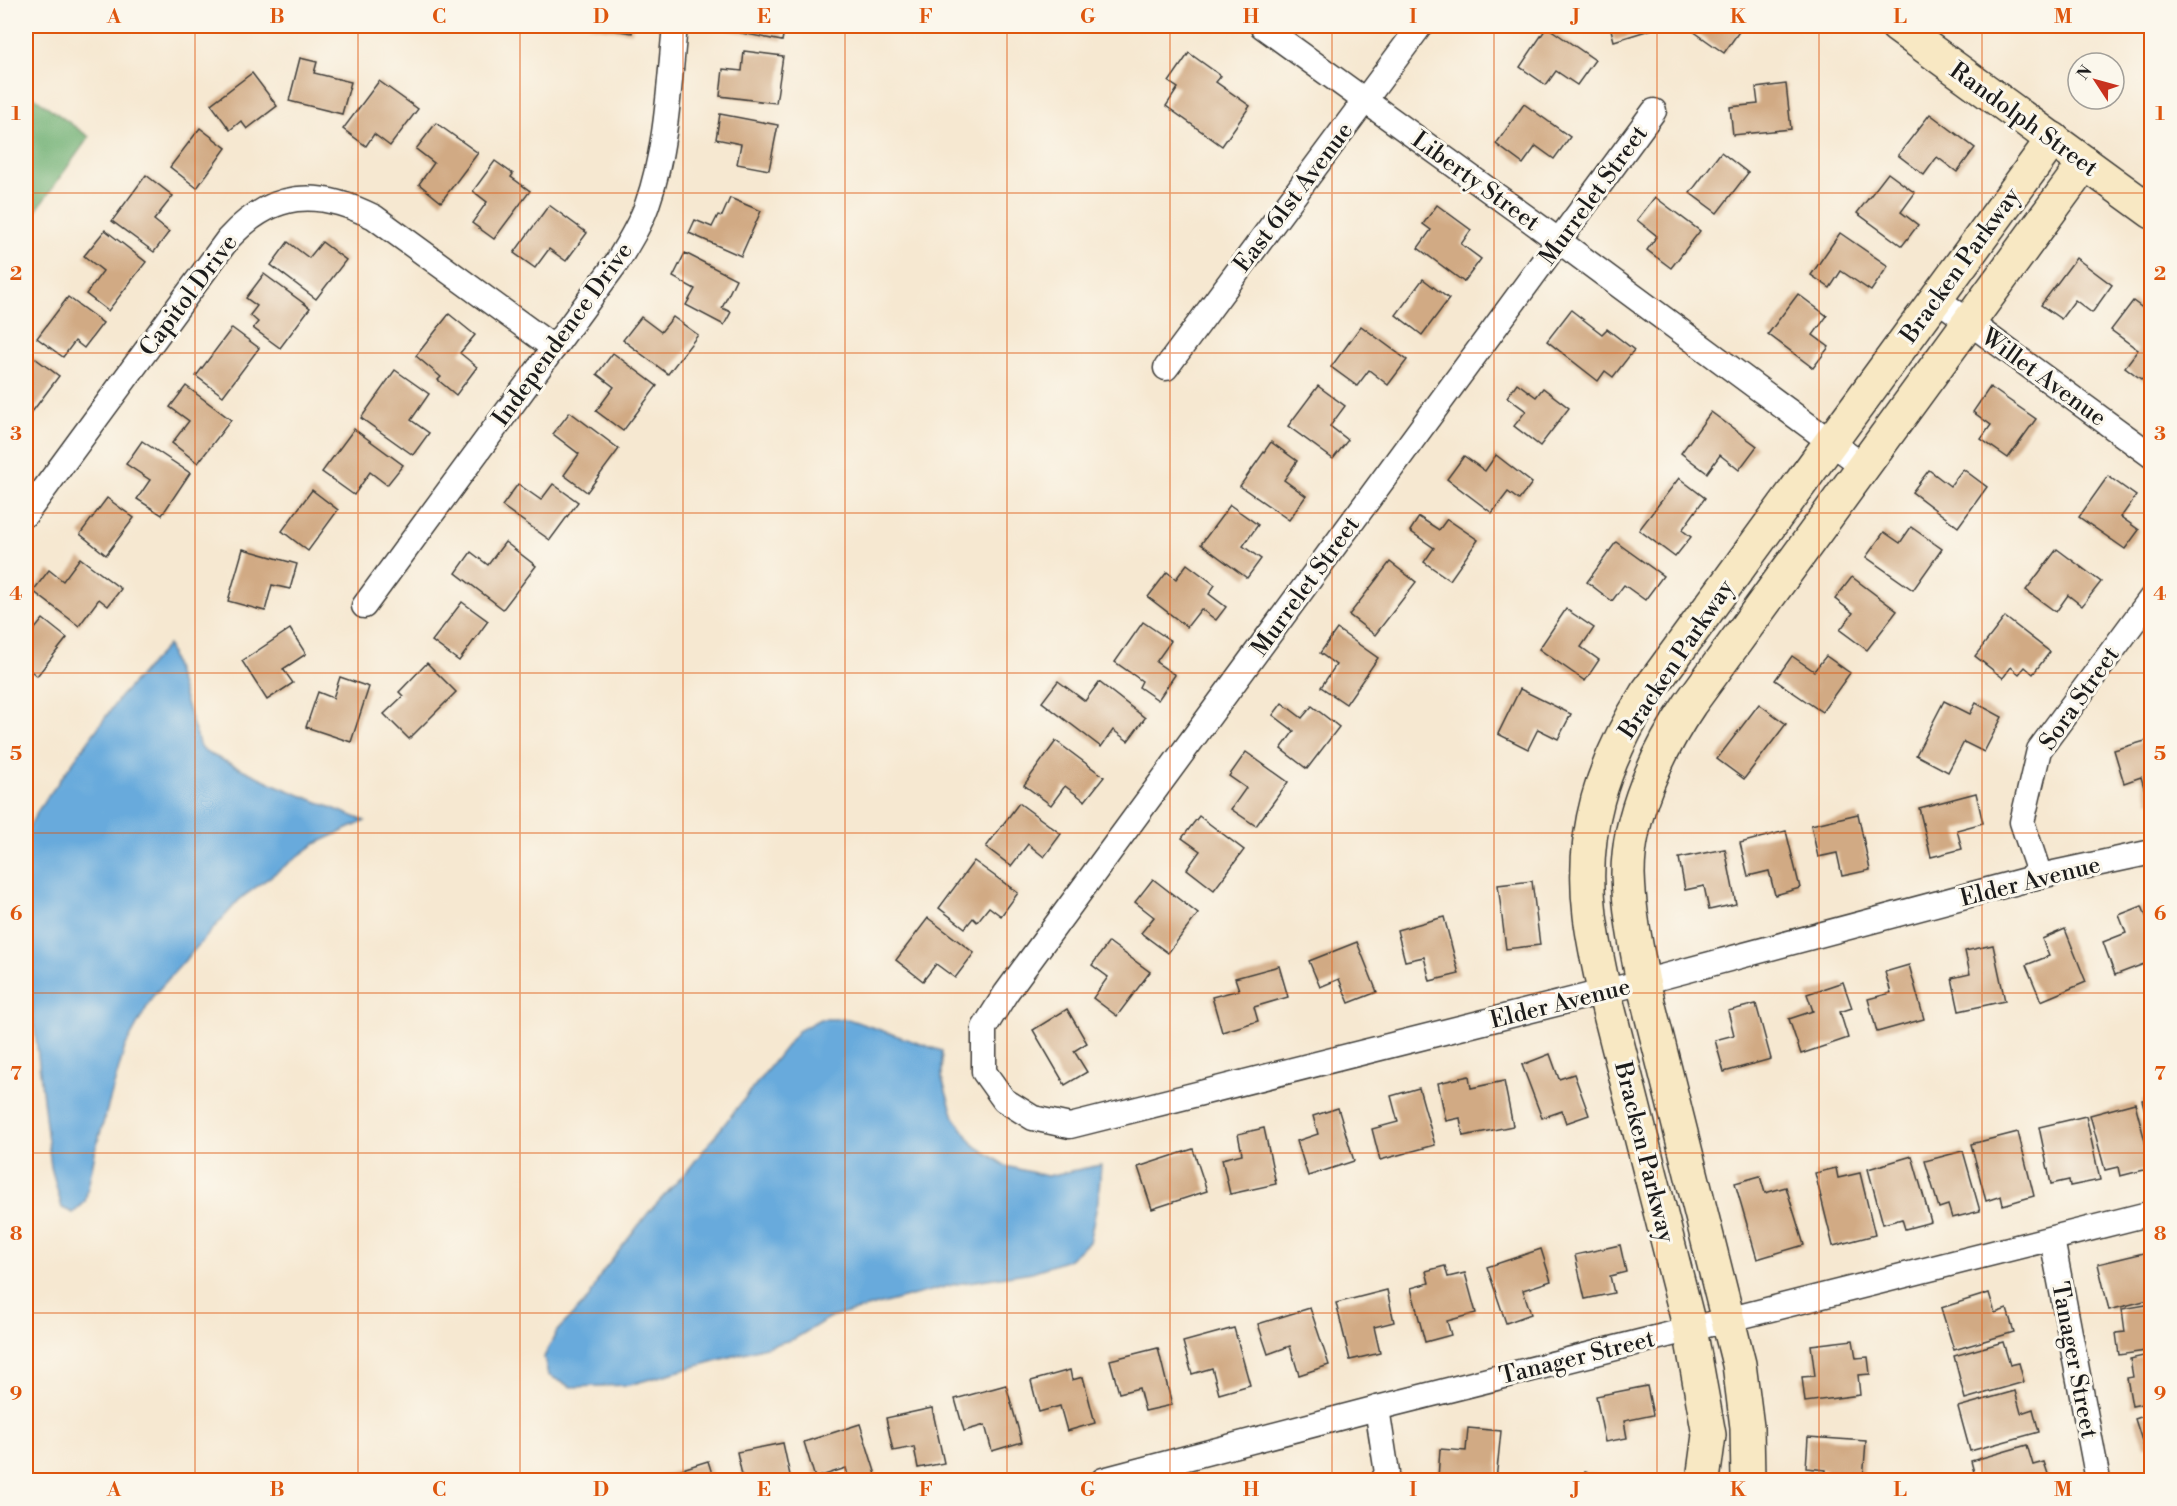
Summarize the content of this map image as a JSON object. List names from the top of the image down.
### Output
{
  "streets": {
    "street": [
      "Randolph Street",
      "Liberty Street",
      "Murrelet Street",
      "East 61st Avenue",
      "Bracken Parkway",
      "Capitol Drive",
      "Independence Drive",
      "Willet Avenue",
      "Sora Street",
      "Elder Avenue",
      "Tanager Street"
    ]
  },
  "crossings": [
    ["Randolph Street", "Bracken Parkway"],
    ["Liberty Street", "Murrelet Street"],
    ["Liberty Street", "East 61st Avenue"],
    ["Liberty Street", "Bracken Parkway"],
    ["Murrelet Street", "Elder Avenue"],
    ["Bracken Parkway", "Willet Avenue"],
    ["Bracken Parkway", "Elder Avenue"],
    ["Bracken Parkway", "Tanager Street"],
    ["Capitol Drive", "Independence Drive"],
    ["Sora Street", "Elder Avenue"]
  ],
  "north": "top left",
  "grid": {
    "columns": [
      "A",
      "B",
      "C",
      "D",
      "E",
      "F",
      "G",
      "H",
      "I",
      "J",
      "K",
      "L",
      "M"
    ],
    "rows": [
      "1",
      "2",
      "3",
      "4",
      "5",
      "6",
      "7",
      "8",
      "9"
    ]
  }
}
